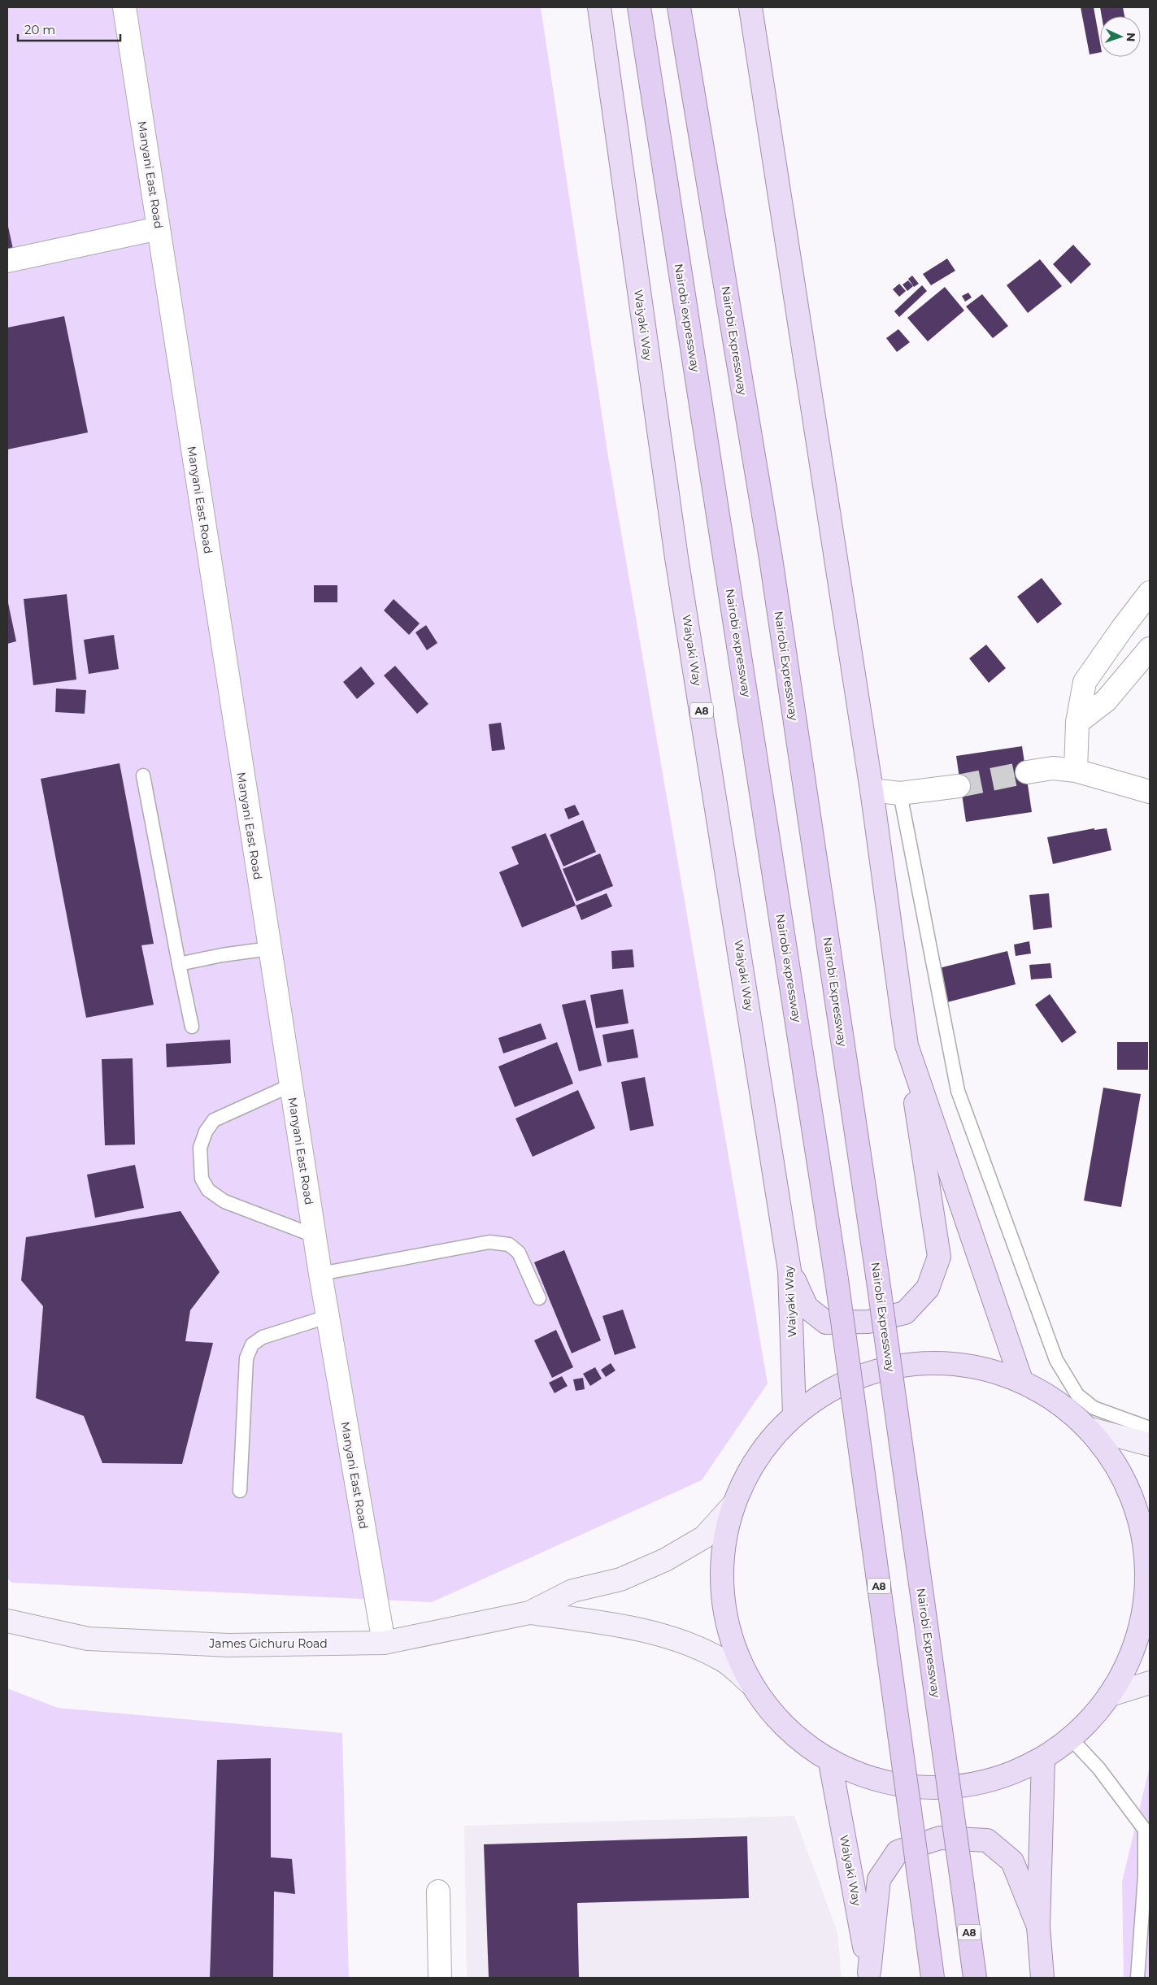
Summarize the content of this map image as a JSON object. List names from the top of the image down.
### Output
{
  "streets": {
    "highway": ["Nairobi expressway", "Nairobi Expressway", "A8"],
    "main road": ["Waiyaki Way", "James Gichuru Road"],
    "street": ["Manyani East Road"]
  },
  "crossings": [
    ["Manyani East Road", "James Gichuru Road"]
  ],
  "scale_bar": "20 m",
  "north": "right"
}
